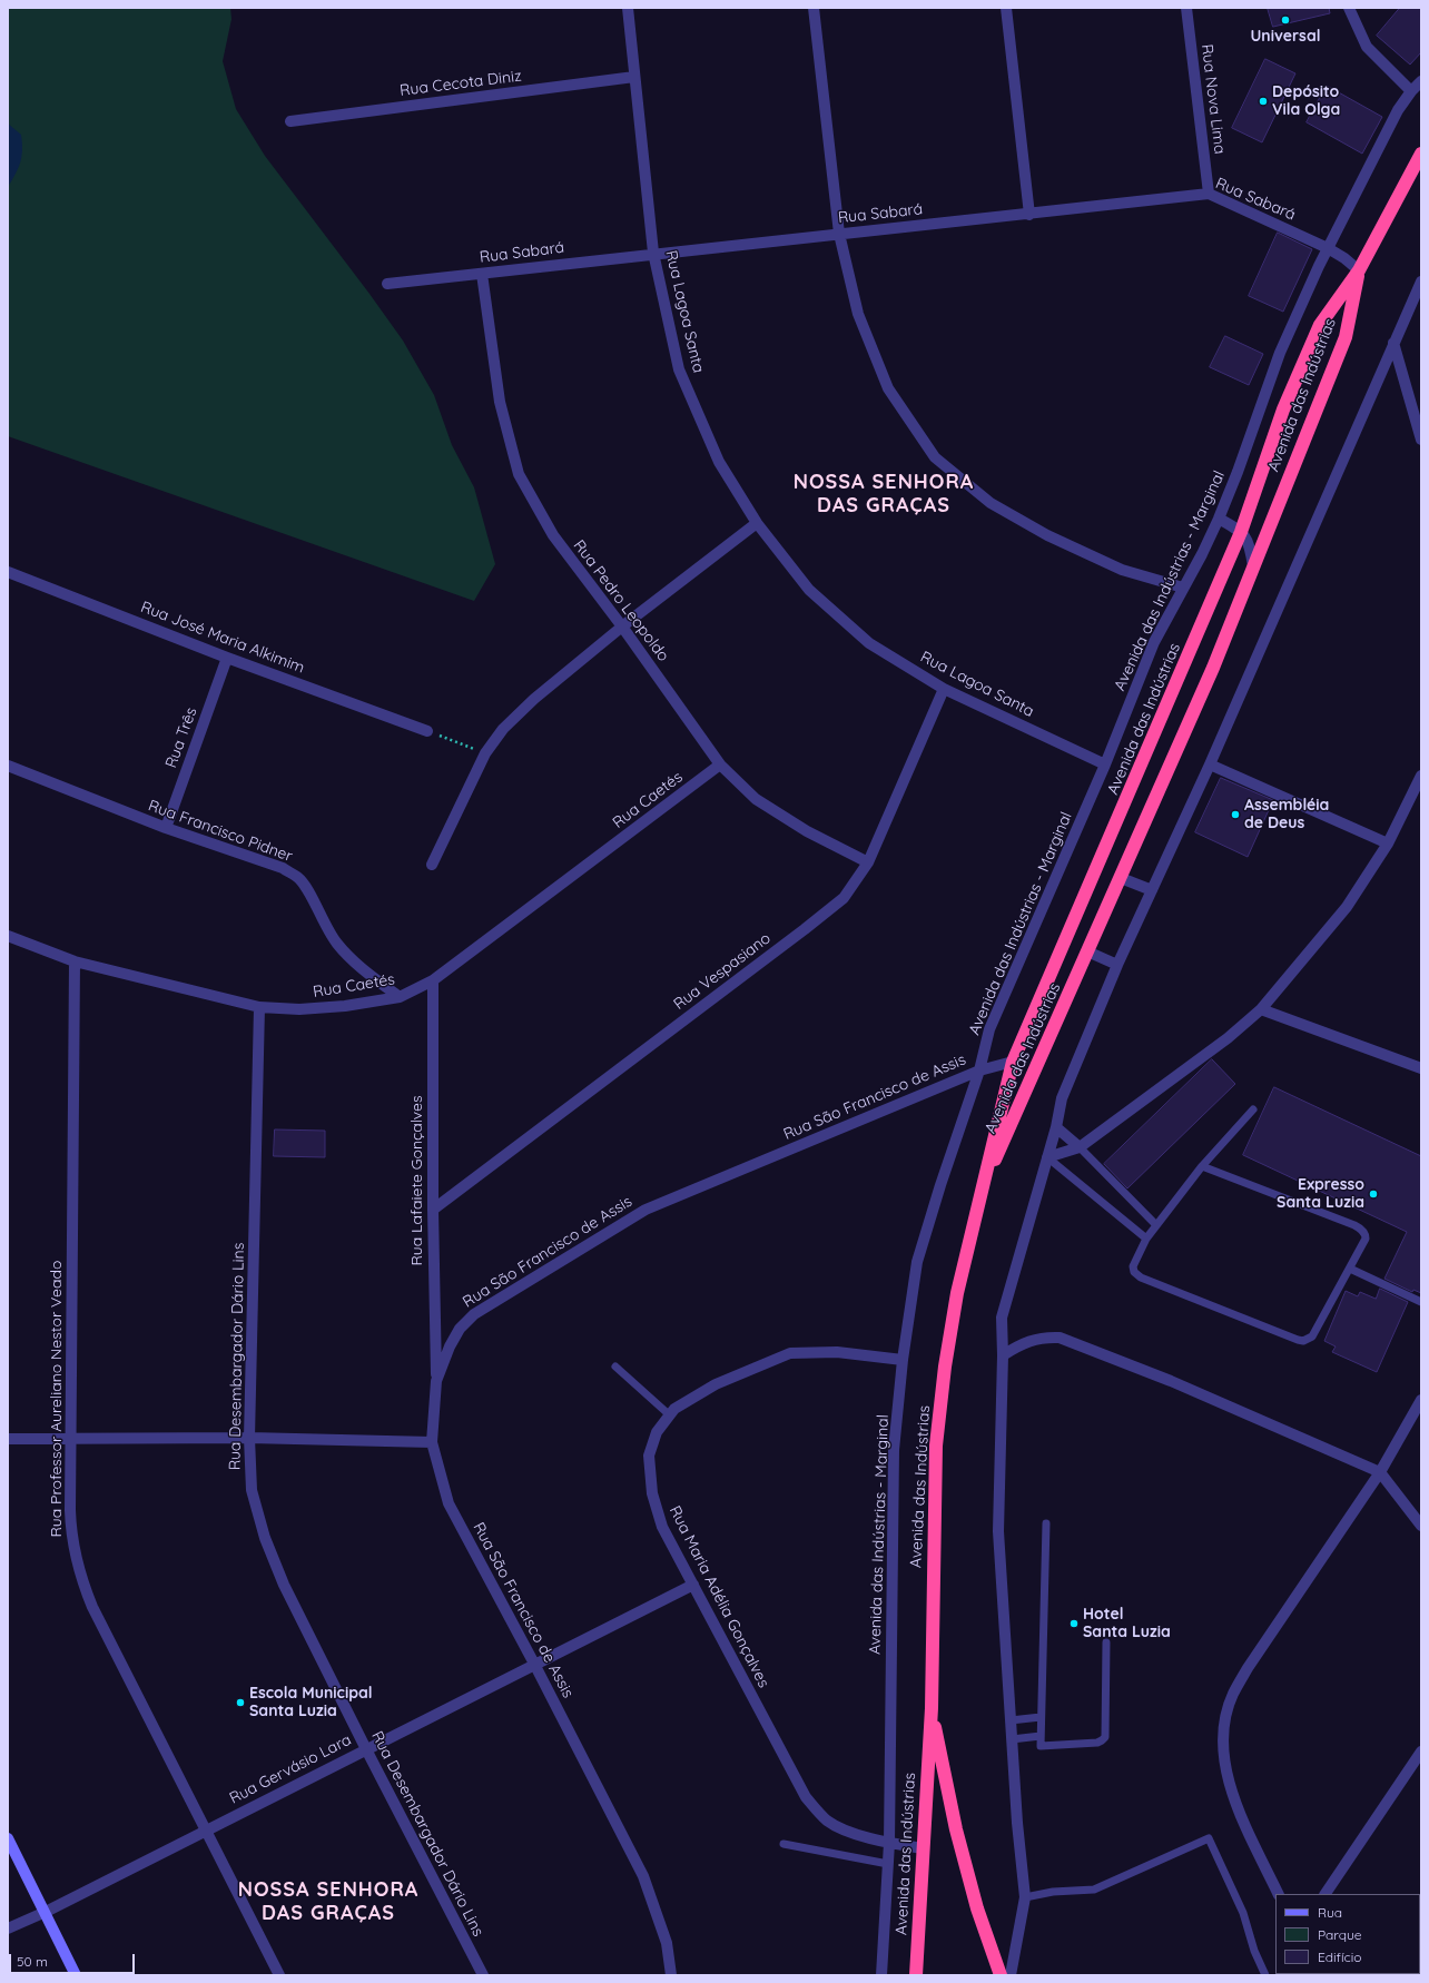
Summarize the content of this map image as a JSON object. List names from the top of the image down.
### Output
{
  "streets": {
    "highway": ["Avenida das Indústrias"],
    "street": [
      "Rua Cecota Diniz",
      "Rua Nova Lima",
      "Rua Sabará",
      "Rua Lagoa Santa",
      "Avenida das Indústrias - Marginal",
      "Rua Pedro Leopoldo",
      "Rua José Maria Alkimim",
      "Rua Três",
      "Rua Caetés",
      "Rua Francisco Pidner",
      "Rua Vespasiano",
      "Rua São Francisco de Assis",
      "Rua Lafaiete Gonçalves",
      "Rua Desembargador Dário Lins",
      "Rua Professor Aureliano Nestor Veado",
      "Rua Maria Adélia Gonçalves",
      "Rua Gervásio Lara"
    ]
  },
  "crossings": [
    ["Rua Cecota Diniz", "Rua Lagoa Santa"],
    ["Rua Nova Lima", "Rua Sabará"],
    ["Rua Sabará", "Rua Lagoa Santa"],
    ["Rua Sabará", "Avenida das Indústrias"],
    ["Rua Sabará", "Avenida das Indústrias - Marginal"],
    ["Rua Sabará", "Rua Pedro Leopoldo"],
    ["Rua Lagoa Santa", "Avenida das Indústrias - Marginal"],
    ["Rua Lagoa Santa", "Rua Vespasiano"],
    ["Avenida das Indústrias", "Rua São Francisco de Assis"],
    ["Avenida das Indústrias", "Rua Maria Adélia Gonçalves"],
    ["Avenida das Indústrias - Marginal", "Rua São Francisco de Assis"],
    ["Avenida das Indústrias - Marginal", "Rua Maria Adélia Gonçalves"],
    ["Rua Pedro Leopoldo", "Rua Caetés"],
    ["Rua Pedro Leopoldo", "Rua Vespasiano"],
    ["Rua José Maria Alkimim", "Rua Três"],
    ["Rua Três", "Rua Francisco Pidner"],
    ["Rua Caetés", "Rua Francisco Pidner"],
    ["Rua Caetés", "Rua Lafaiete Gonçalves"],
    ["Rua Caetés", "Rua Desembargador Dário Lins"],
    ["Rua Caetés", "Rua Professor Aureliano Nestor Veado"],
    ["Rua Vespasiano", "Rua Lafaiete Gonçalves"],
    ["Rua São Francisco de Assis", "Rua Lafaiete Gonçalves"],
    ["Rua São Francisco de Assis", "Rua Gervásio Lara"],
    ["Rua Desembargador Dário Lins", "Rua Gervásio Lara"],
    ["Rua Professor Aureliano Nestor Veado", "Rua Gervásio Lara"],
    ["Rua Maria Adélia Gonçalves", "Rua Gervásio Lara"]
  ],
  "districts": ["NOSSA SENHORA DAS GRAÇAS", "NOSSA SENHORA DAS GRAÇAS"],
  "places": [
    "Universal",
    "Depósito Vila Olga",
    "Assembléia de Deus",
    "Expresso Santa Luzia",
    "Hotel Santa Luzia",
    "Escola Municipal Santa Luzia"
  ],
  "legend": ["Rua", "Parque", "Edifício"],
  "scale_bar": "50 m"
}
